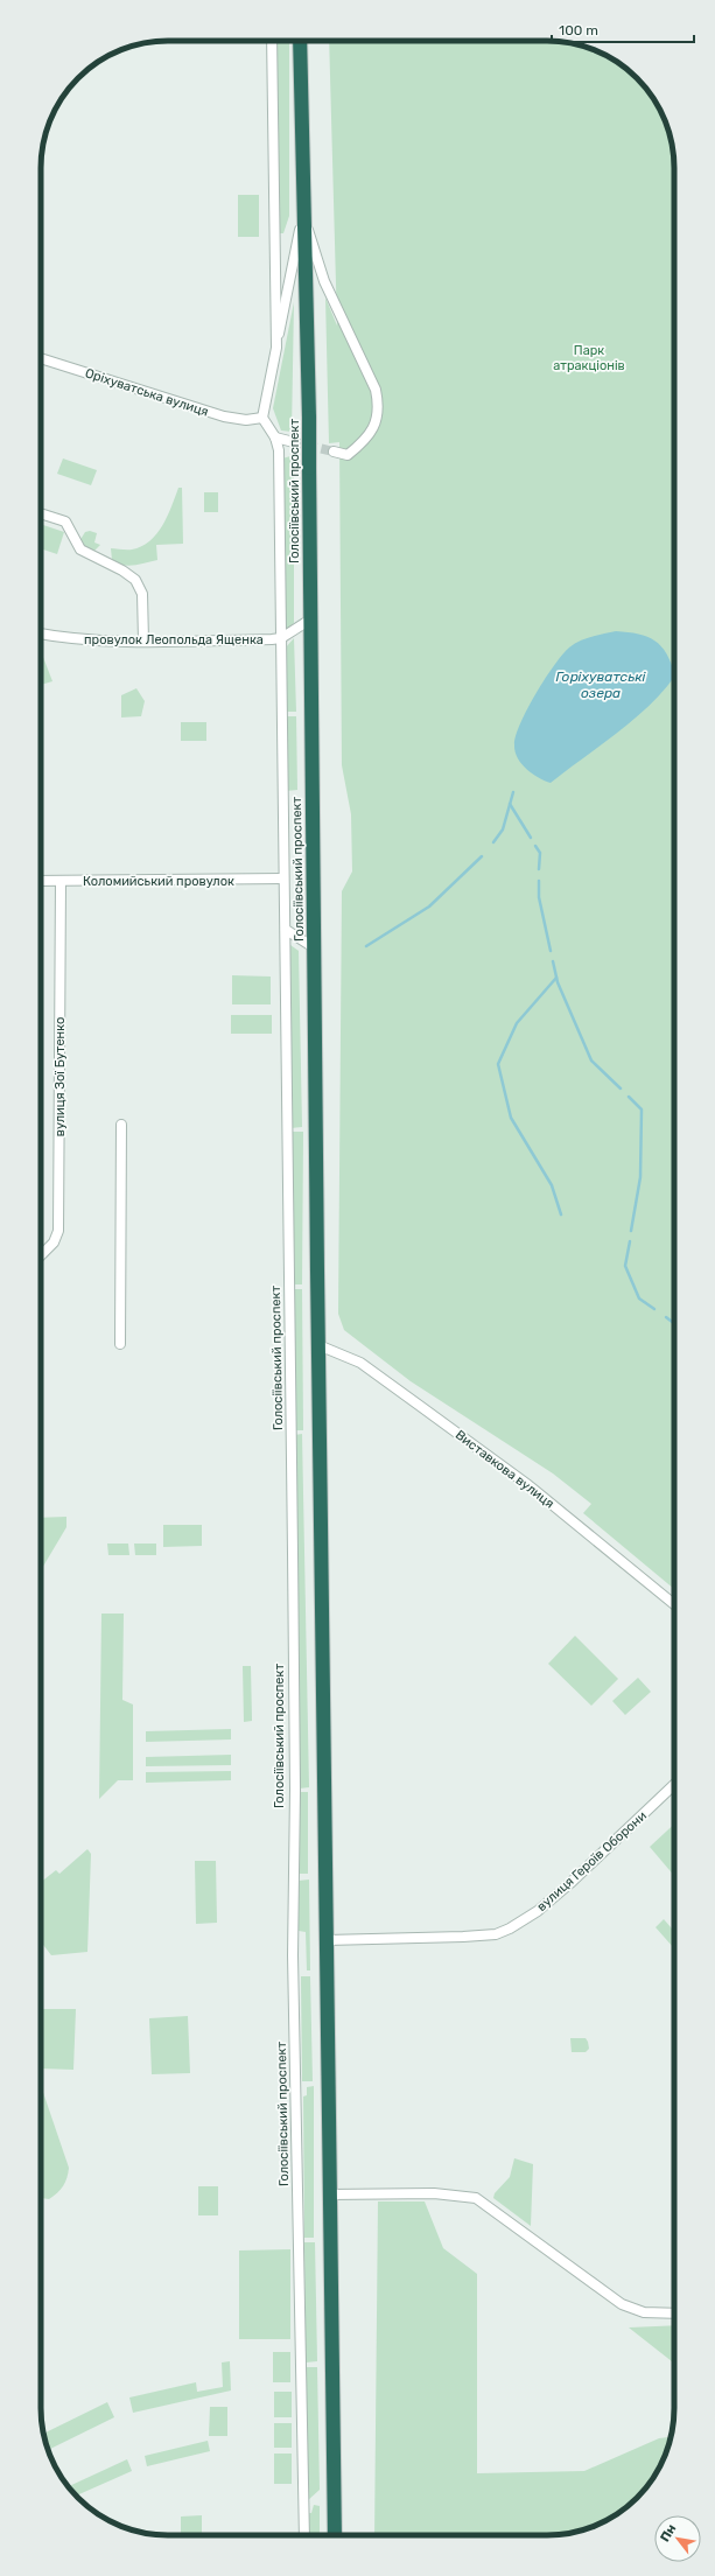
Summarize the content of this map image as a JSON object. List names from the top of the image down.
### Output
{
  "streets": {
    "highway": ["Голосіївський проспект"],
    "street": [
      "Оріхуватська вулиця",
      "провулок Леопольда Ященка",
      "Коломийський провулок",
      "вулиця Зої Бутенко",
      "Виставкова вулиця",
      "вулиця Героїв Оборони"
    ]
  },
  "crossings": [
    ["Оріхуватська вулиця", "Голосіївський проспект"],
    ["Голосіївський проспект", "провулок Леопольда Ященка"],
    ["Голосіївський проспект", "Коломийський провулок"],
    ["Голосіївський проспект", "Виставкова вулиця"],
    ["Голосіївський проспект", "вулиця Героїв Оборони"],
    ["Коломийський провулок", "вулиця Зої Бутенко"]
  ],
  "water": ["Горіхуватські озера"],
  "parks": ["Парк атракціонів"],
  "scale_bar": "100 m",
  "north": "top left"
}
